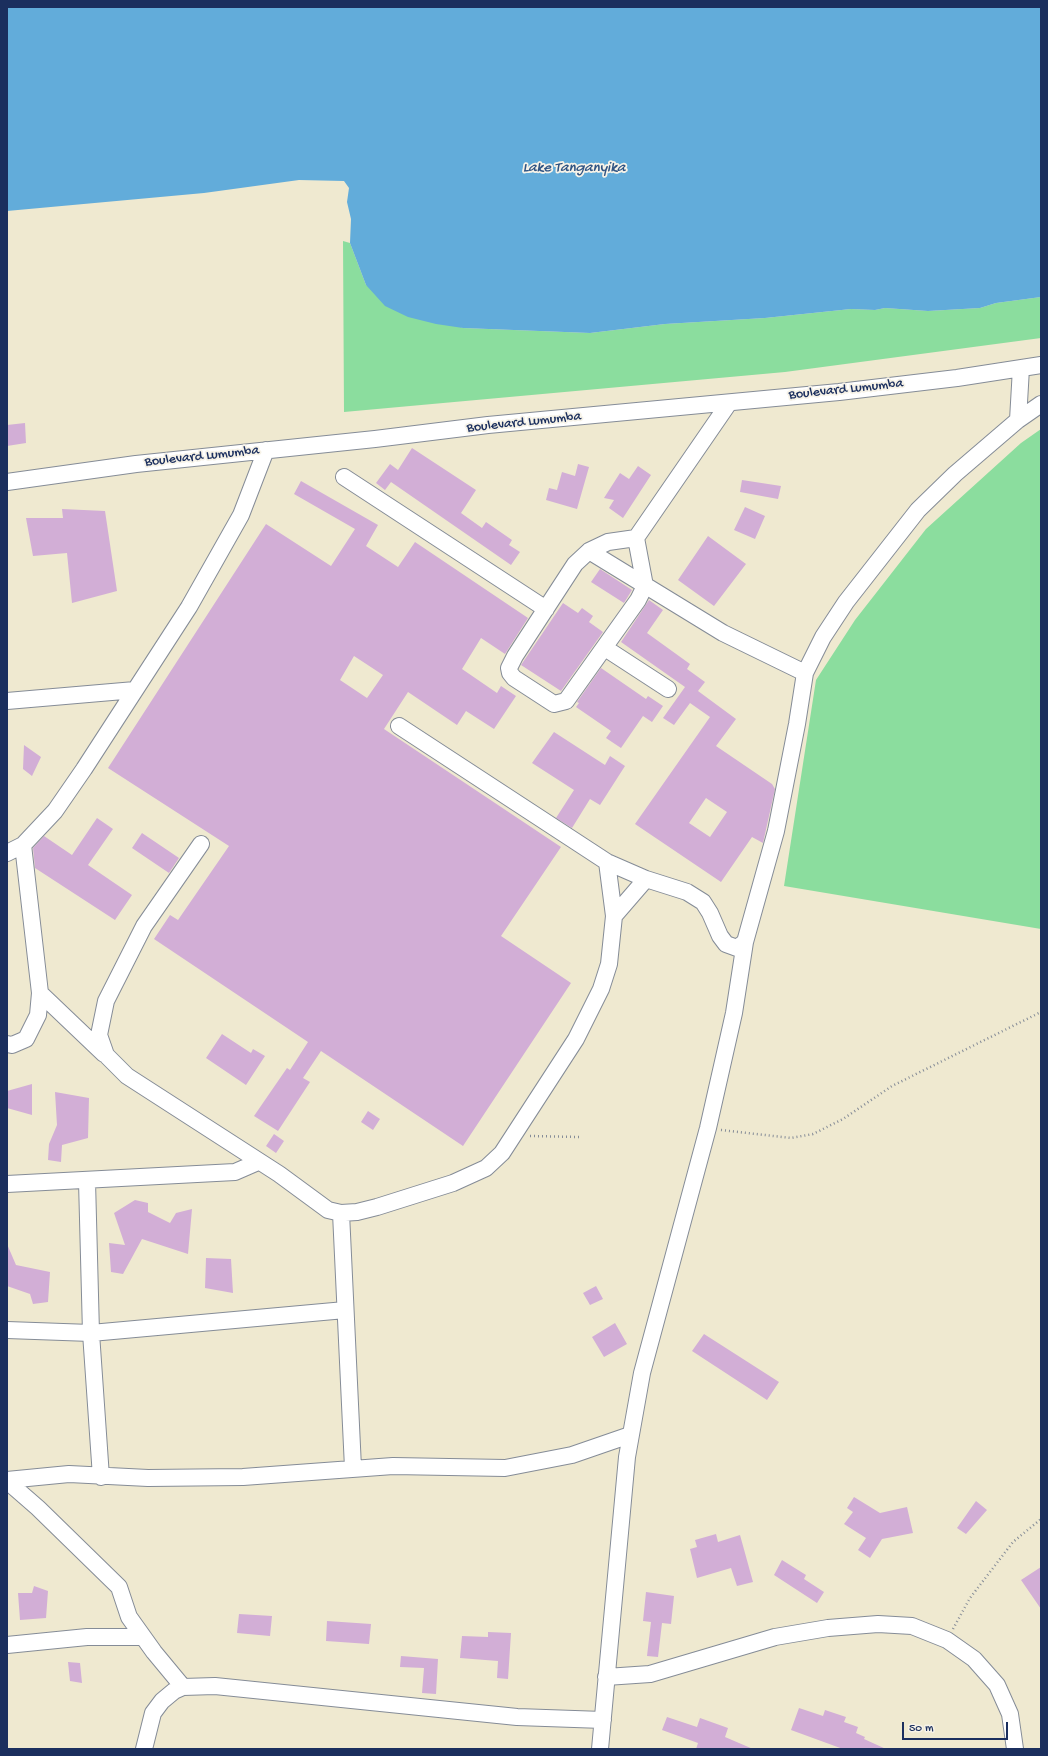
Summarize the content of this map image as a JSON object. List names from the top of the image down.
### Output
{
  "streets": {
    "street": ["Boulevard Lumumba"]
  },
  "water": ["Lake Tanganyika"],
  "scale_bar": "50 m"
}
